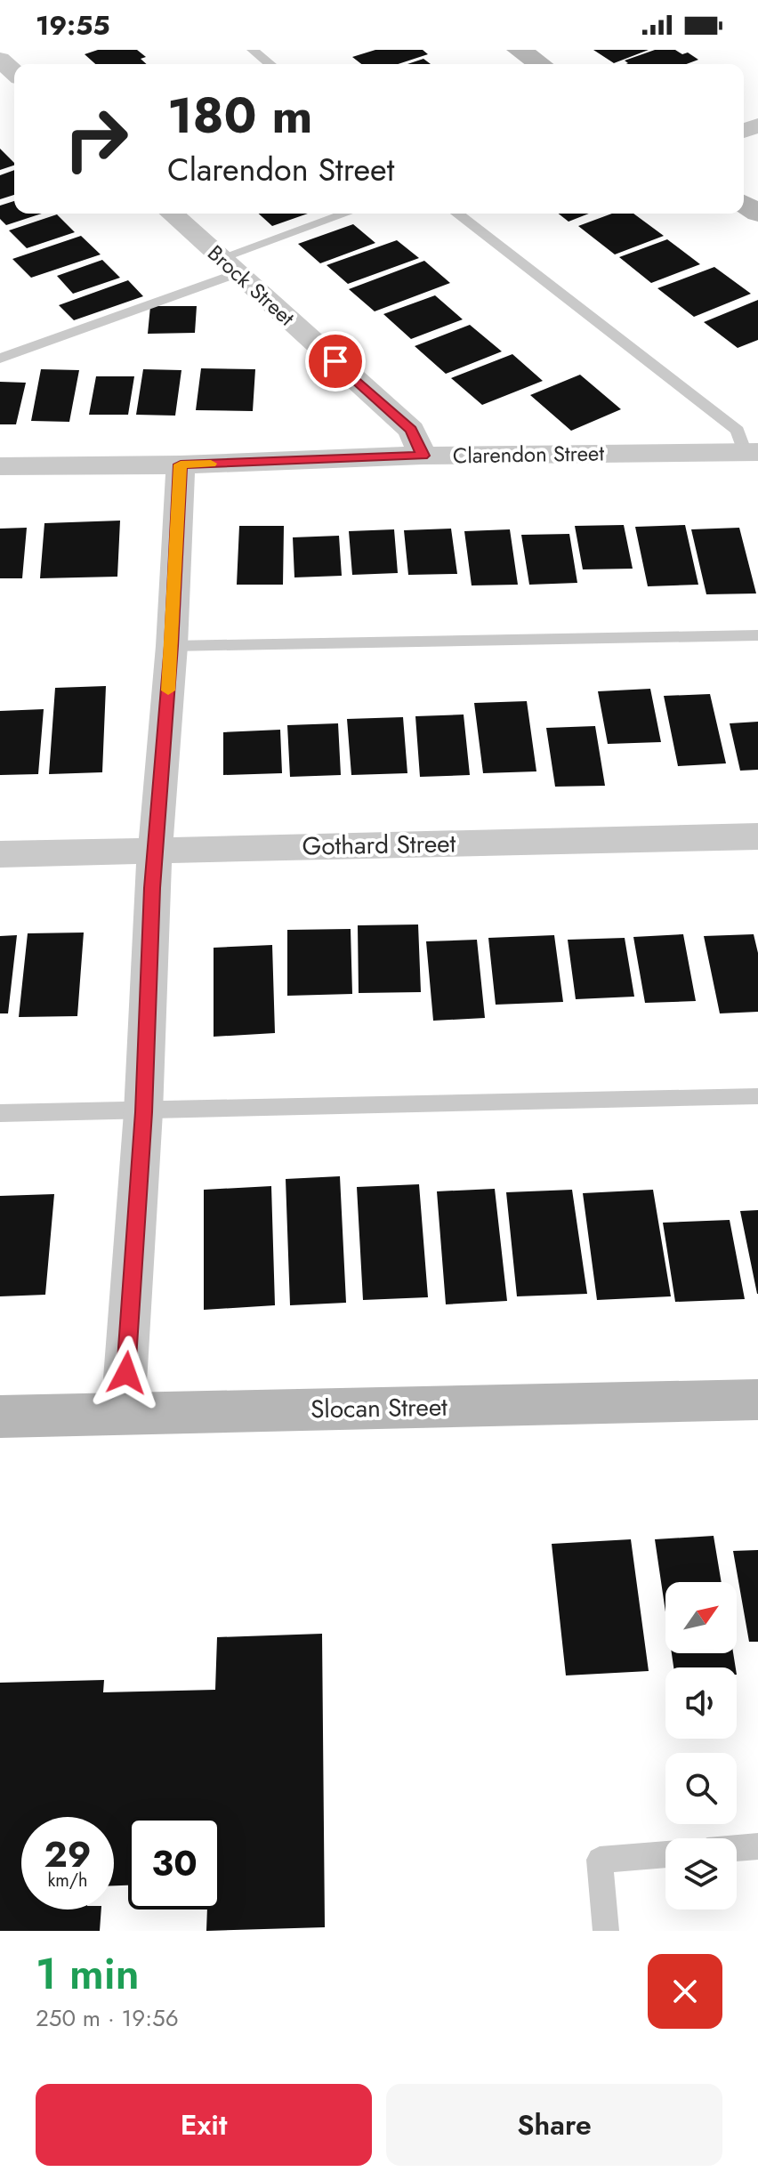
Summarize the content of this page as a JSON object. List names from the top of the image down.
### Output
{
  "streets": {
    "street": [
      "Brock Street",
      "Clarendon Street",
      "Gothard Street",
      "Slocan Street"
    ]
  },
  "crossings": [
    ["Brock Street", "Clarendon Street"]
  ],
  "north": "top right",
  "page": {
    "status": "19:55",
    "turn": ["180 m", "Clarendon Street"],
    "speed": "29 km/h",
    "limit": "30",
    "heading": ["1 min", "250 m · 19:56"],
    "buttons": ["Exit", "Share"]
  }
}
